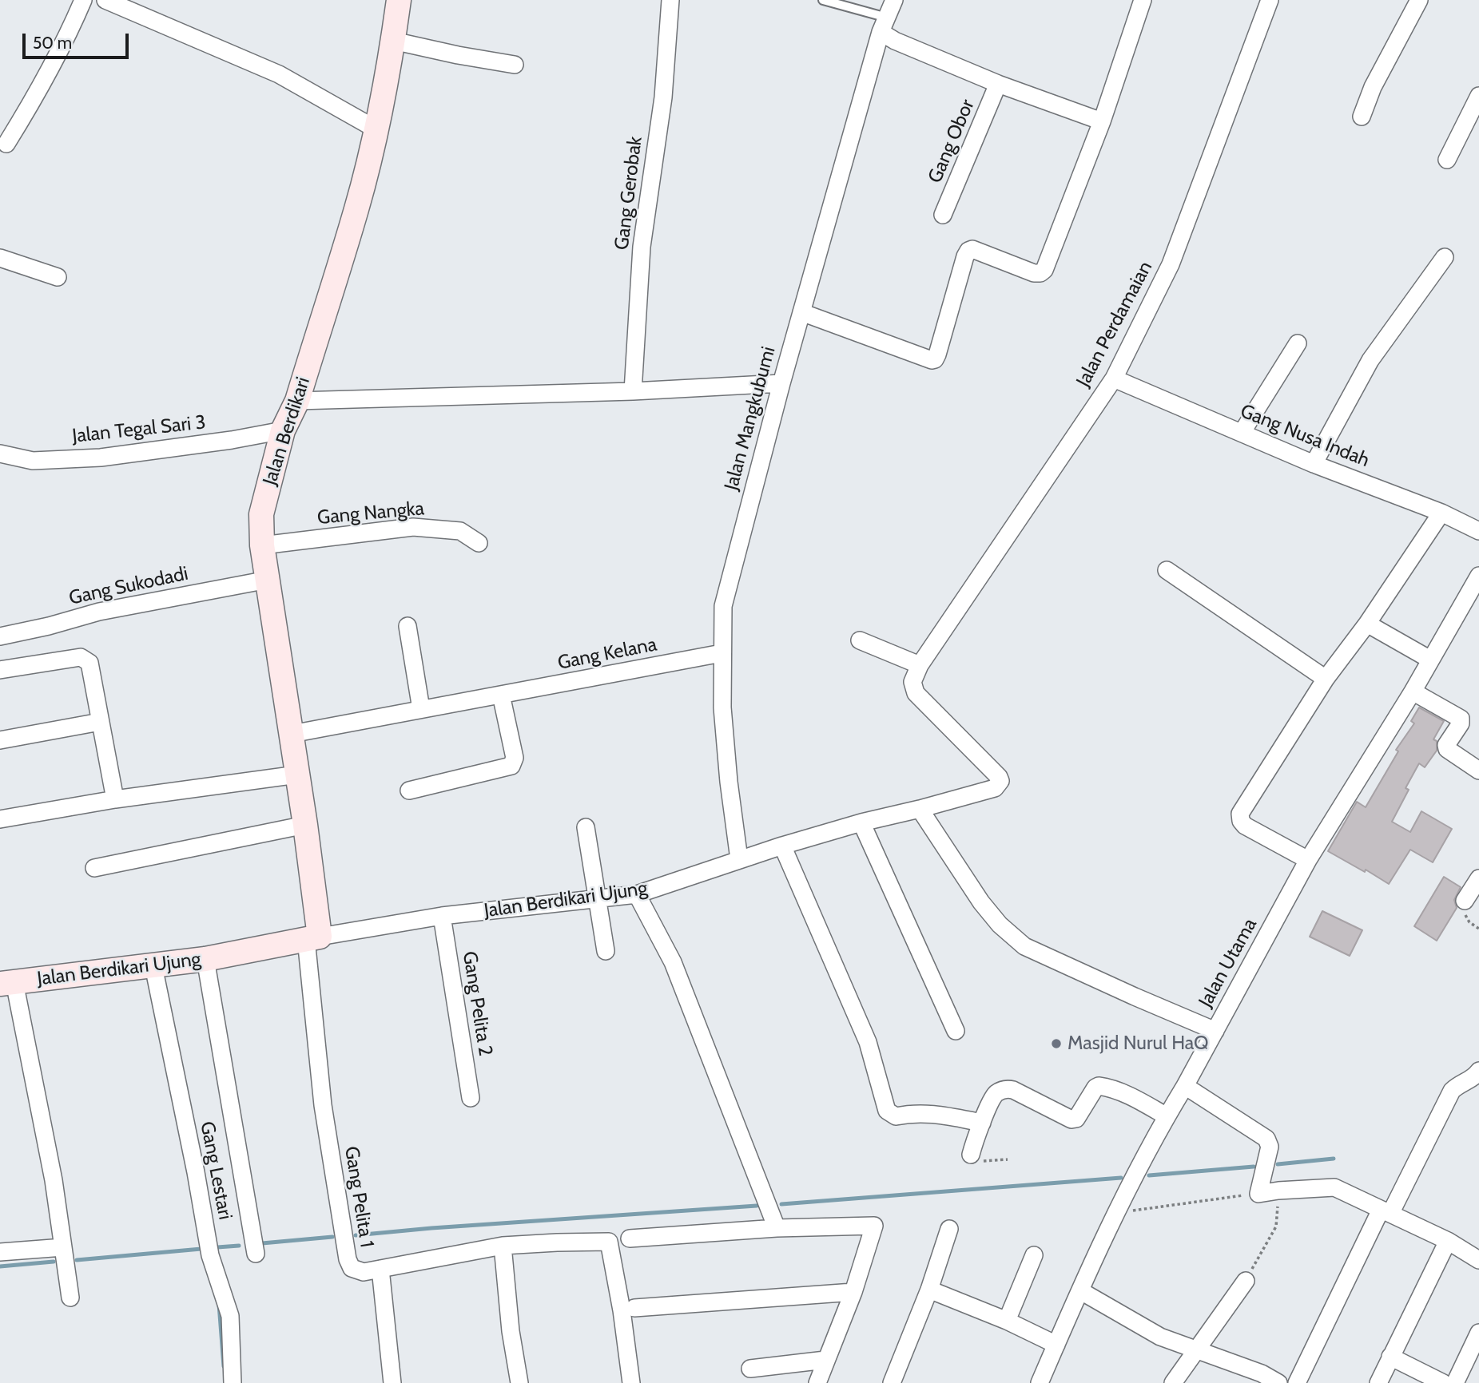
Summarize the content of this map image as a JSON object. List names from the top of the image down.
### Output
{
  "streets": {
    "street": [
      "Gang Obor",
      "Gang Gerobak",
      "Jalan Perdamaian",
      "Jalan Mangkubumi",
      "Jalan Tegal Sari 3",
      "Jalan Berdikari",
      "Gang Nusa Indah",
      "Gang Nangka",
      "Gang Sukodadi",
      "Gang Kelana",
      "Jalan Berdikari Ujung",
      "Jalan Utama",
      "Gang Pelita 2",
      "Gang Lestari",
      "Gang Pelita 1"
    ]
  },
  "crossings": [
    ["Jalan Perdamaian", "Gang Nusa Indah"],
    ["Jalan Perdamaian", "Jalan Berdikari Ujung"],
    ["Jalan Mangkubumi", "Gang Kelana"],
    ["Jalan Mangkubumi", "Jalan Berdikari Ujung"],
    ["Jalan Tegal Sari 3", "Jalan Berdikari"],
    ["Jalan Berdikari", "Gang Nangka"],
    ["Jalan Berdikari", "Gang Sukodadi"],
    ["Jalan Berdikari", "Gang Kelana"],
    ["Jalan Berdikari", "Jalan Berdikari Ujung"],
    ["Jalan Berdikari", "Gang Pelita 1"],
    ["Jalan Berdikari Ujung", "Gang Pelita 2"],
    ["Jalan Berdikari Ujung", "Gang Lestari"],
    ["Jalan Berdikari Ujung", "Gang Pelita 1"]
  ],
  "places": ["Masjid Nurul HaQ"],
  "scale_bar": "50 m"
}
